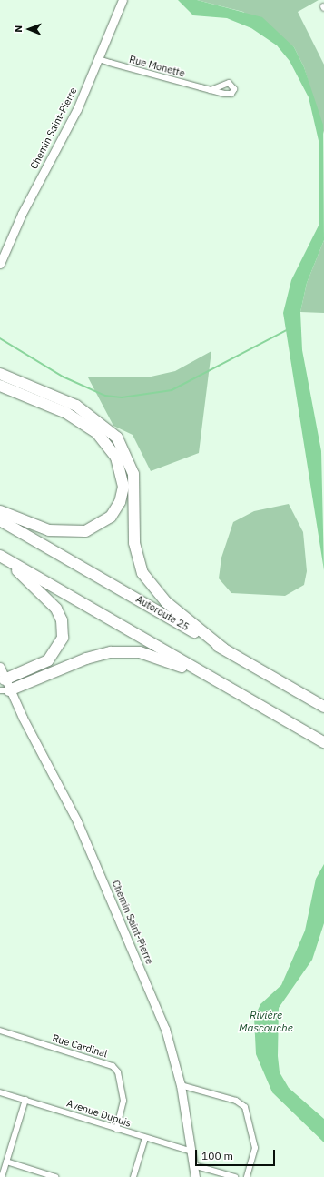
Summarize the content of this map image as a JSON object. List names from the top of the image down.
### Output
{
  "streets": {
    "highway": ["Autoroute 25"],
    "street": [
      "Rue Monette",
      "Chemin Saint-Pierre",
      "Rue Cardinal",
      "Avenue Dupuis"
    ]
  },
  "crossings": [
    ["Rue Monette", "Chemin Saint-Pierre"],
    ["Chemin Saint-Pierre", "Avenue Dupuis"],
    ["Rue Cardinal", "Avenue Dupuis"]
  ],
  "water": ["Rivière Mascouche"],
  "scale_bar": "100 m",
  "north": "left"
}
